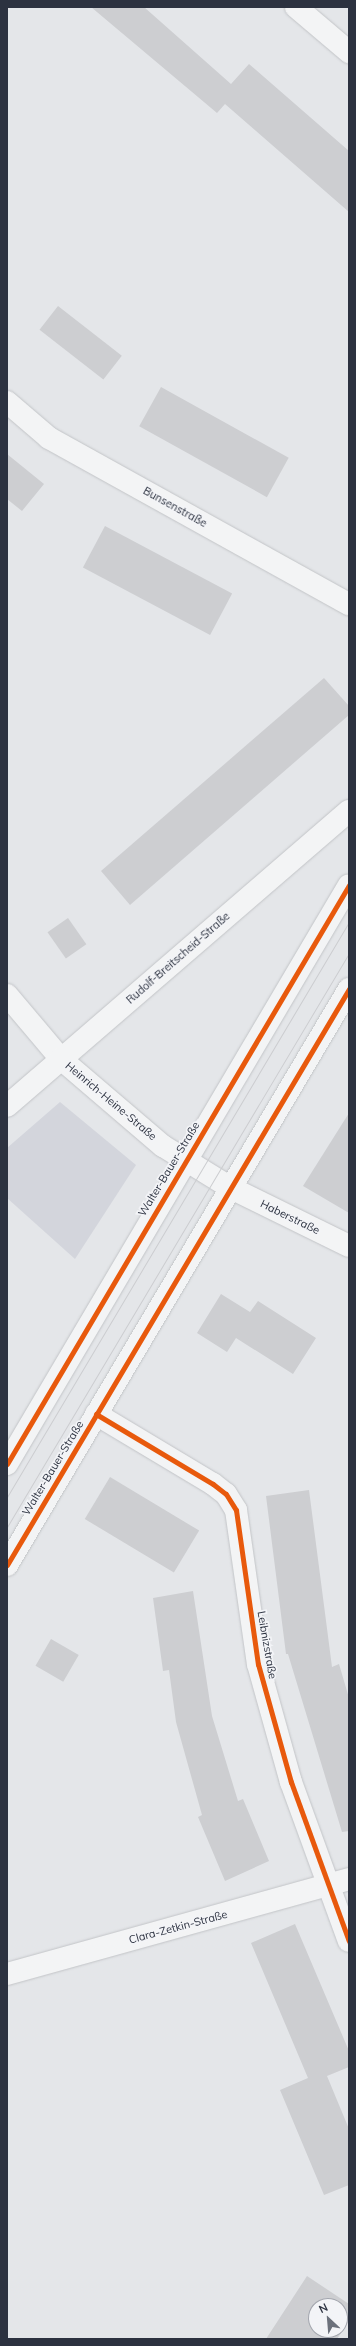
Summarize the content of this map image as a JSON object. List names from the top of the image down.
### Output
{
  "streets": {
    "street": [
      "Bunsenstraße",
      "Rudolf-Breitscheid-Straße",
      "Heinrich-Heine-Straße",
      "Walter-Bauer-Straße",
      "Haberstraße",
      "Leibnizstraße",
      "Clara-Zetkin-Straße"
    ]
  },
  "crossings": [
    ["Rudolf-Breitscheid-Straße", "Heinrich-Heine-Straße"],
    ["Heinrich-Heine-Straße", "Walter-Bauer-Straße"],
    ["Heinrich-Heine-Straße", "Haberstraße"],
    ["Walter-Bauer-Straße", "Haberstraße"],
    ["Walter-Bauer-Straße", "Leibnizstraße"],
    ["Leibnizstraße", "Clara-Zetkin-Straße"]
  ],
  "north": "top left"
}
